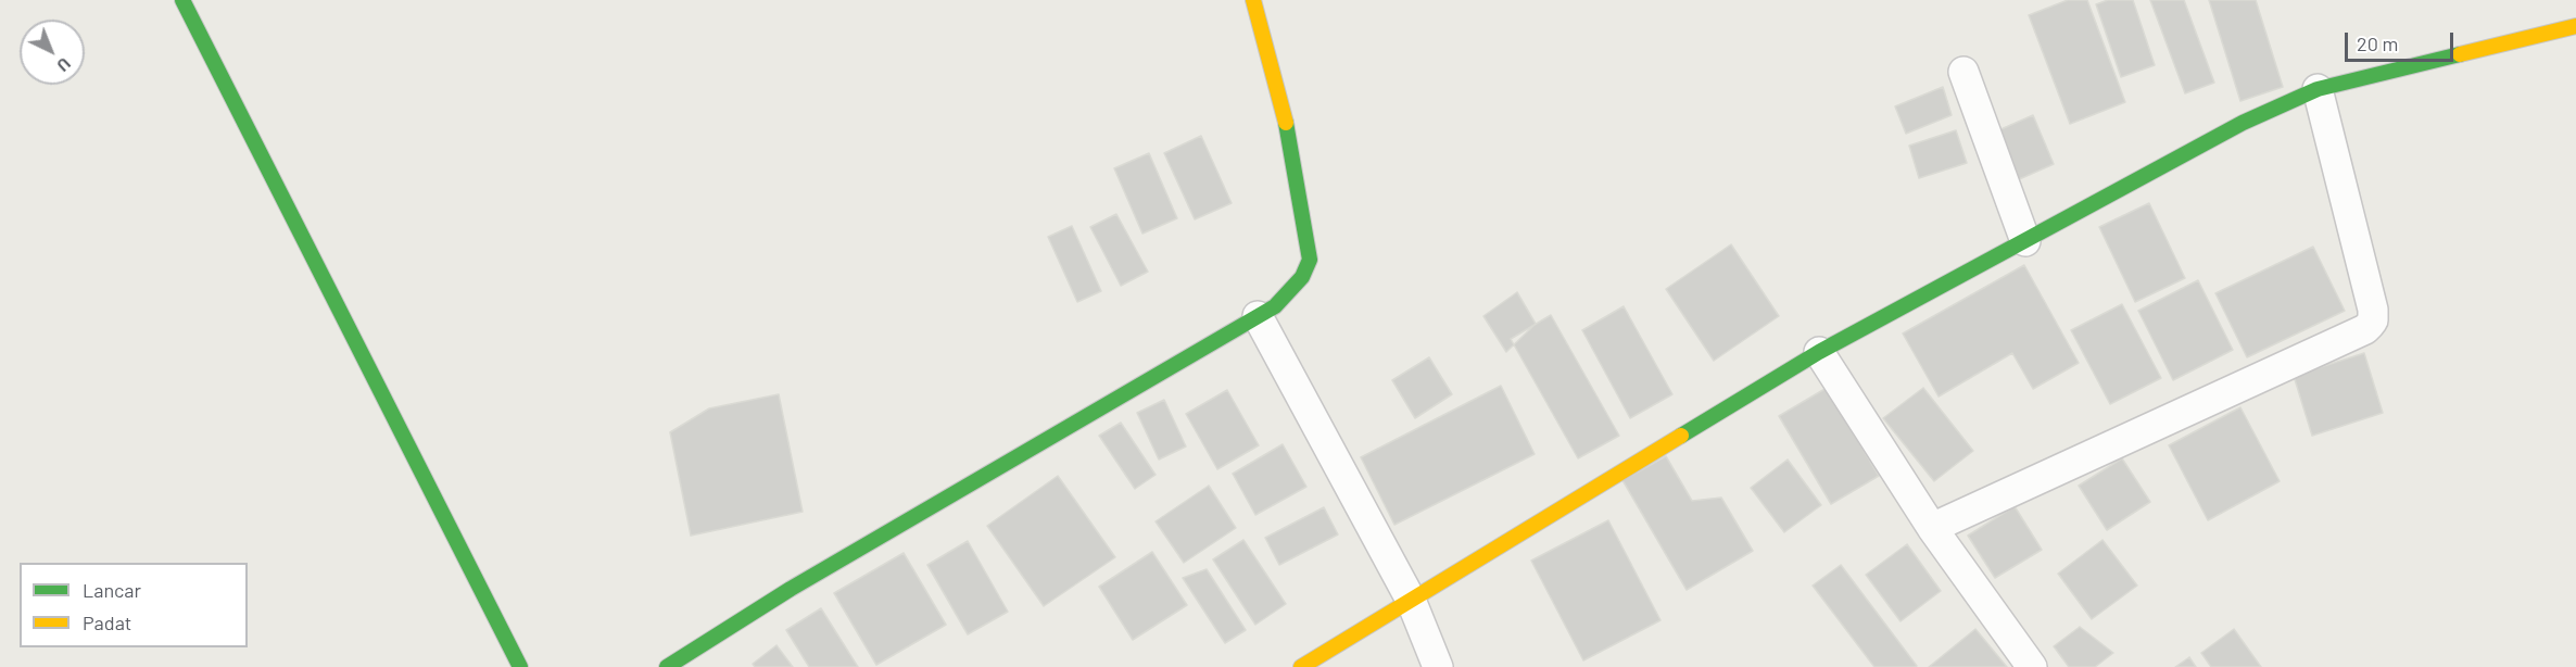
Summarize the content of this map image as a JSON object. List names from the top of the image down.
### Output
{
  "legend": ["Lancar", "Padat"],
  "scale_bar": "20 m",
  "north": "bottom right"
}
